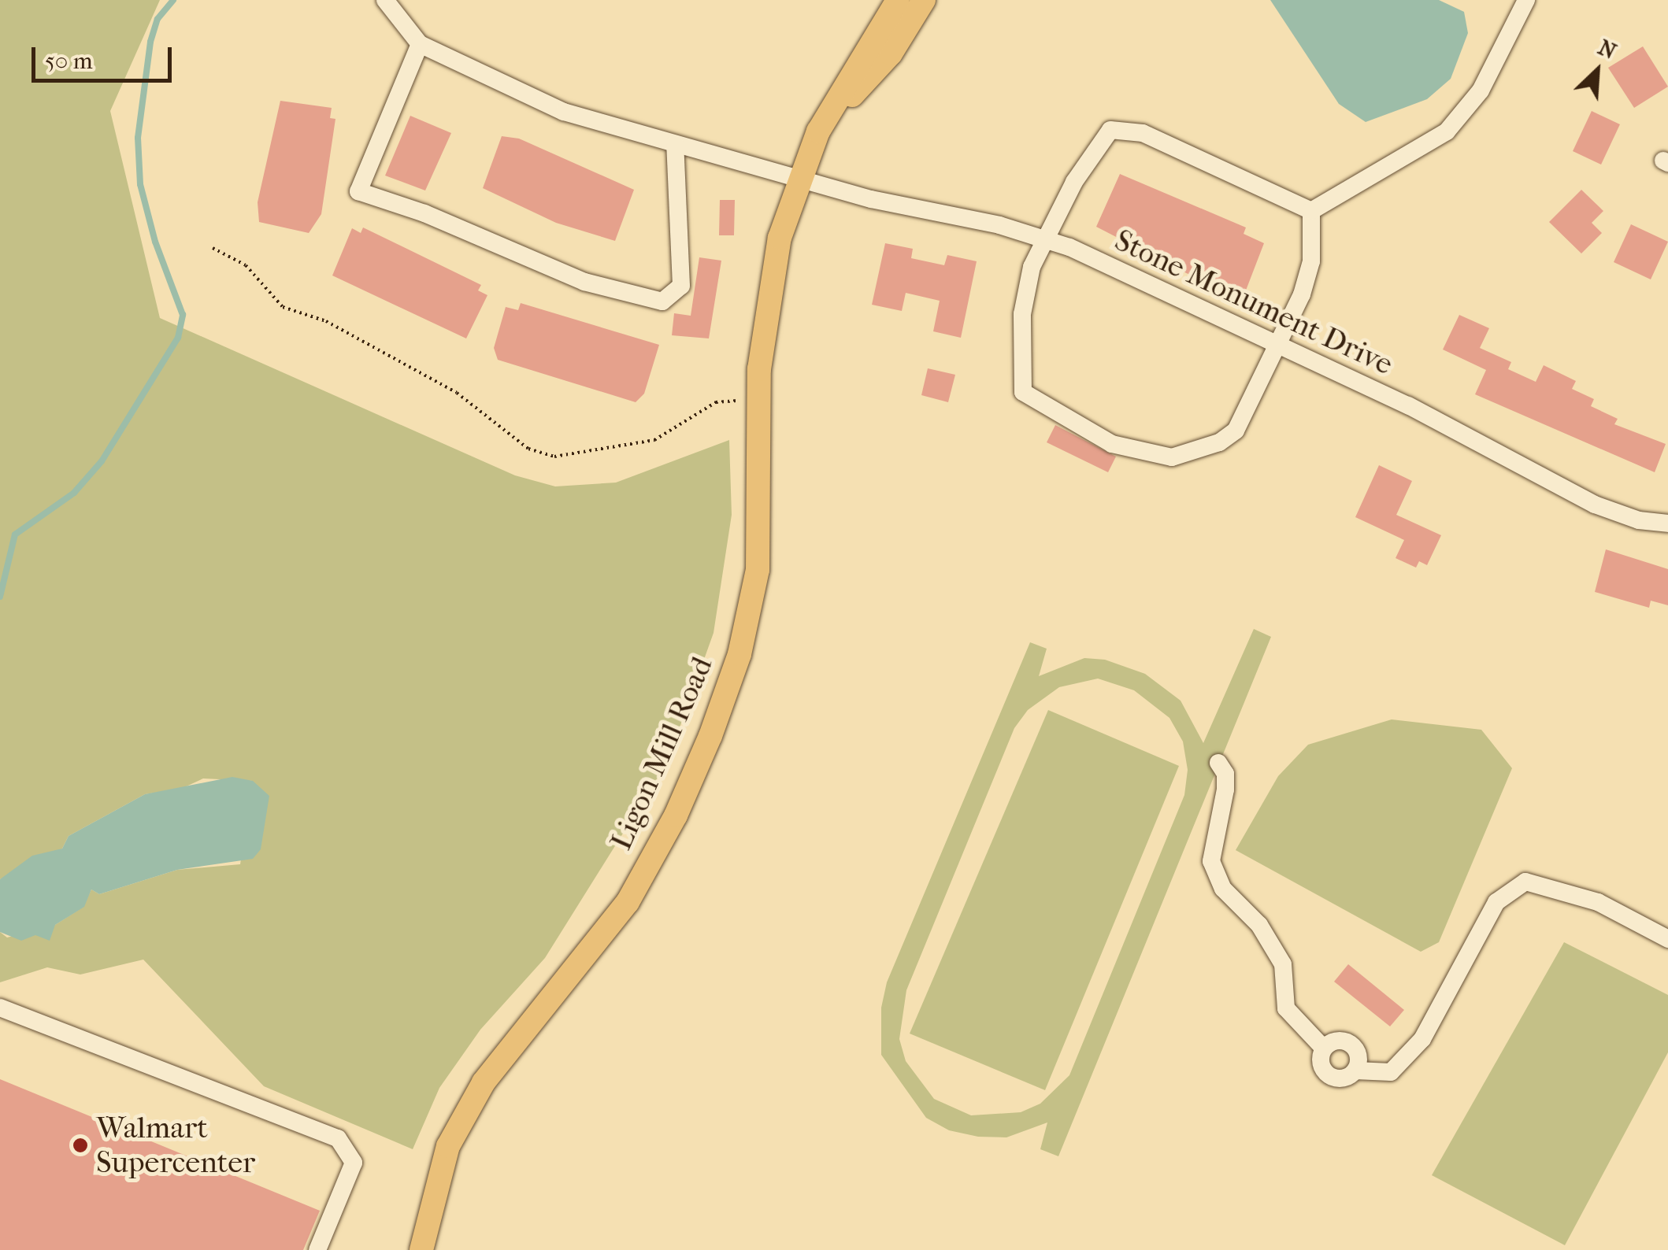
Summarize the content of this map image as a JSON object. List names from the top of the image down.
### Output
{
  "streets": {
    "main road": ["Ligon Mill Road"],
    "street": ["Stone Monument Drive"]
  },
  "crossings": [
    ["Stone Monument Drive", "Ligon Mill Road"]
  ],
  "places": ["Walmart Supercenter"],
  "scale_bar": "50 m",
  "north": "top right"
}
